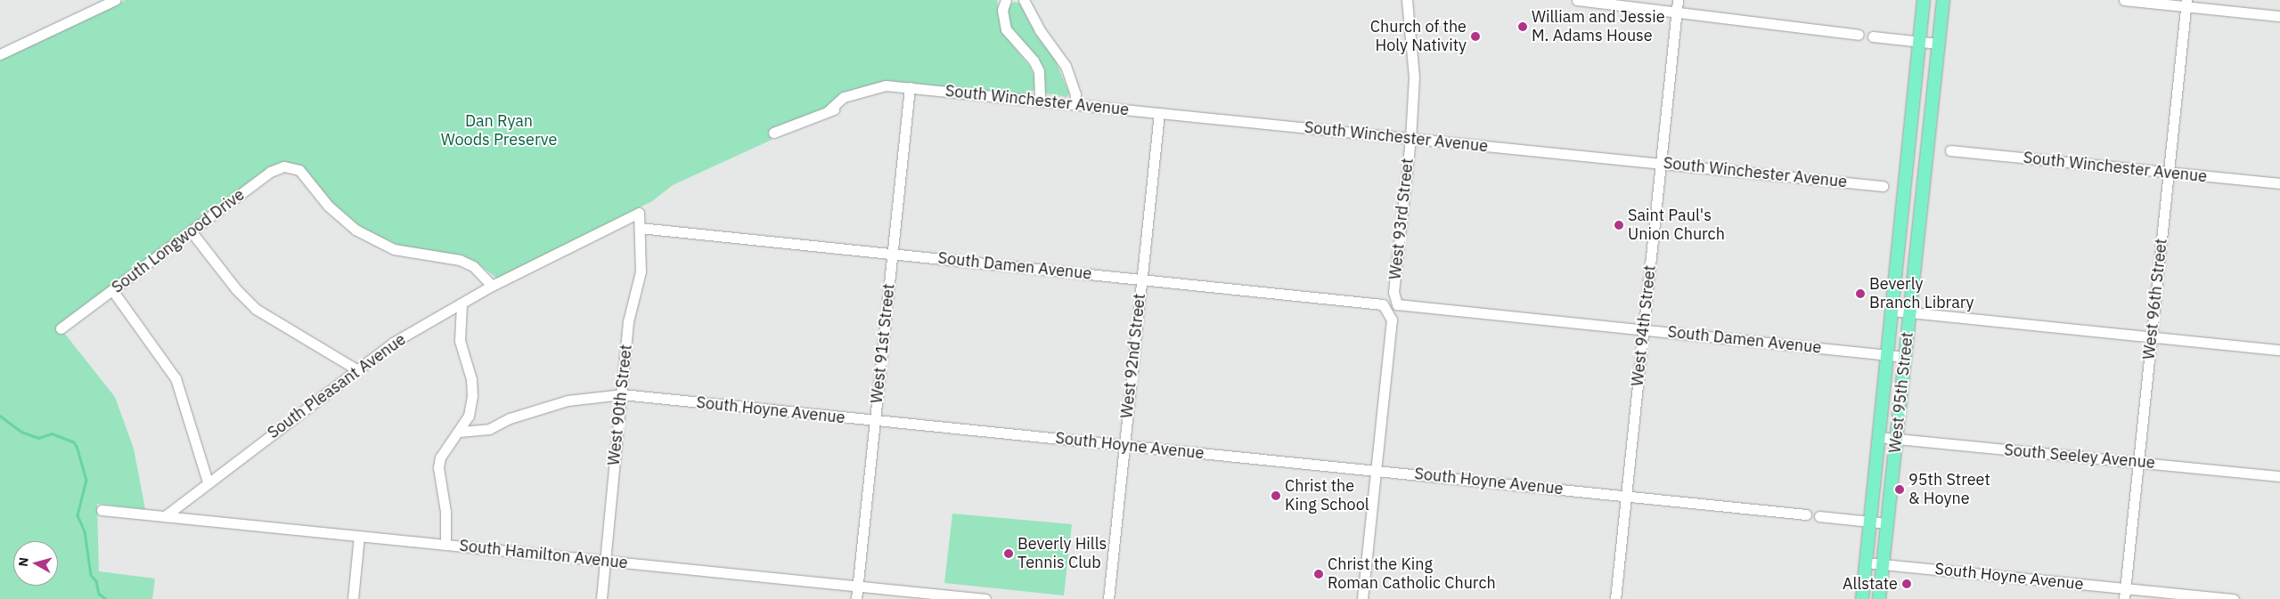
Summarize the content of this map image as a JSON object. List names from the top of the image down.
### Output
{
  "streets": {
    "main road": ["West 95th Street"],
    "street": [
      "South Winchester Avenue",
      "West 93rd Street",
      "South Longwood Drive",
      "South Damen Avenue",
      "West 96th Street",
      "West 94th Street",
      "West 91st Street",
      "West 92nd Street",
      "South Pleasant Avenue",
      "West 90th Street",
      "South Hoyne Avenue",
      "South Seeley Avenue",
      "South Hamilton Avenue"
    ]
  },
  "crossings": [
    ["South Winchester Avenue", "West 93rd Street"],
    ["South Winchester Avenue", "West 96th Street"],
    ["South Winchester Avenue", "West 94th Street"],
    ["South Winchester Avenue", "West 91st Street"],
    ["South Winchester Avenue", "West 92nd Street"],
    ["West 93rd Street", "South Damen Avenue"],
    ["West 93rd Street", "South Hoyne Avenue"],
    ["South Longwood Drive", "South Pleasant Avenue"],
    ["South Damen Avenue", "West 94th Street"],
    ["South Damen Avenue", "West 91st Street"],
    ["South Damen Avenue", "West 92nd Street"],
    ["South Damen Avenue", "West 95th Street"],
    ["South Damen Avenue", "West 90th Street"],
    ["West 96th Street", "South Hoyne Avenue"],
    ["West 96th Street", "South Seeley Avenue"],
    ["West 94th Street", "South Hoyne Avenue"],
    ["West 91st Street", "South Hoyne Avenue"],
    ["West 91st Street", "South Hamilton Avenue"],
    ["West 92nd Street", "South Hoyne Avenue"],
    ["South Pleasant Avenue", "West 90th Street"],
    ["South Pleasant Avenue", "South Hamilton Avenue"],
    ["West 95th Street", "South Hoyne Avenue"],
    ["West 95th Street", "South Seeley Avenue"],
    ["West 90th Street", "South Hoyne Avenue"],
    ["West 90th Street", "South Hamilton Avenue"]
  ],
  "parks": ["Dan Ryan Woods Preserve"],
  "places": [
    "William and Jessie M. Adams House",
    "Church of the Holy Nativity",
    "Saint Paul's Union Church",
    "Beverly Branch Library",
    "95th Street & Hoyne",
    "Christ the King School",
    "Beverly Hills Tennis Club",
    "Christ the King Roman Catholic Church",
    "Allstate"
  ],
  "north": "left"
}
